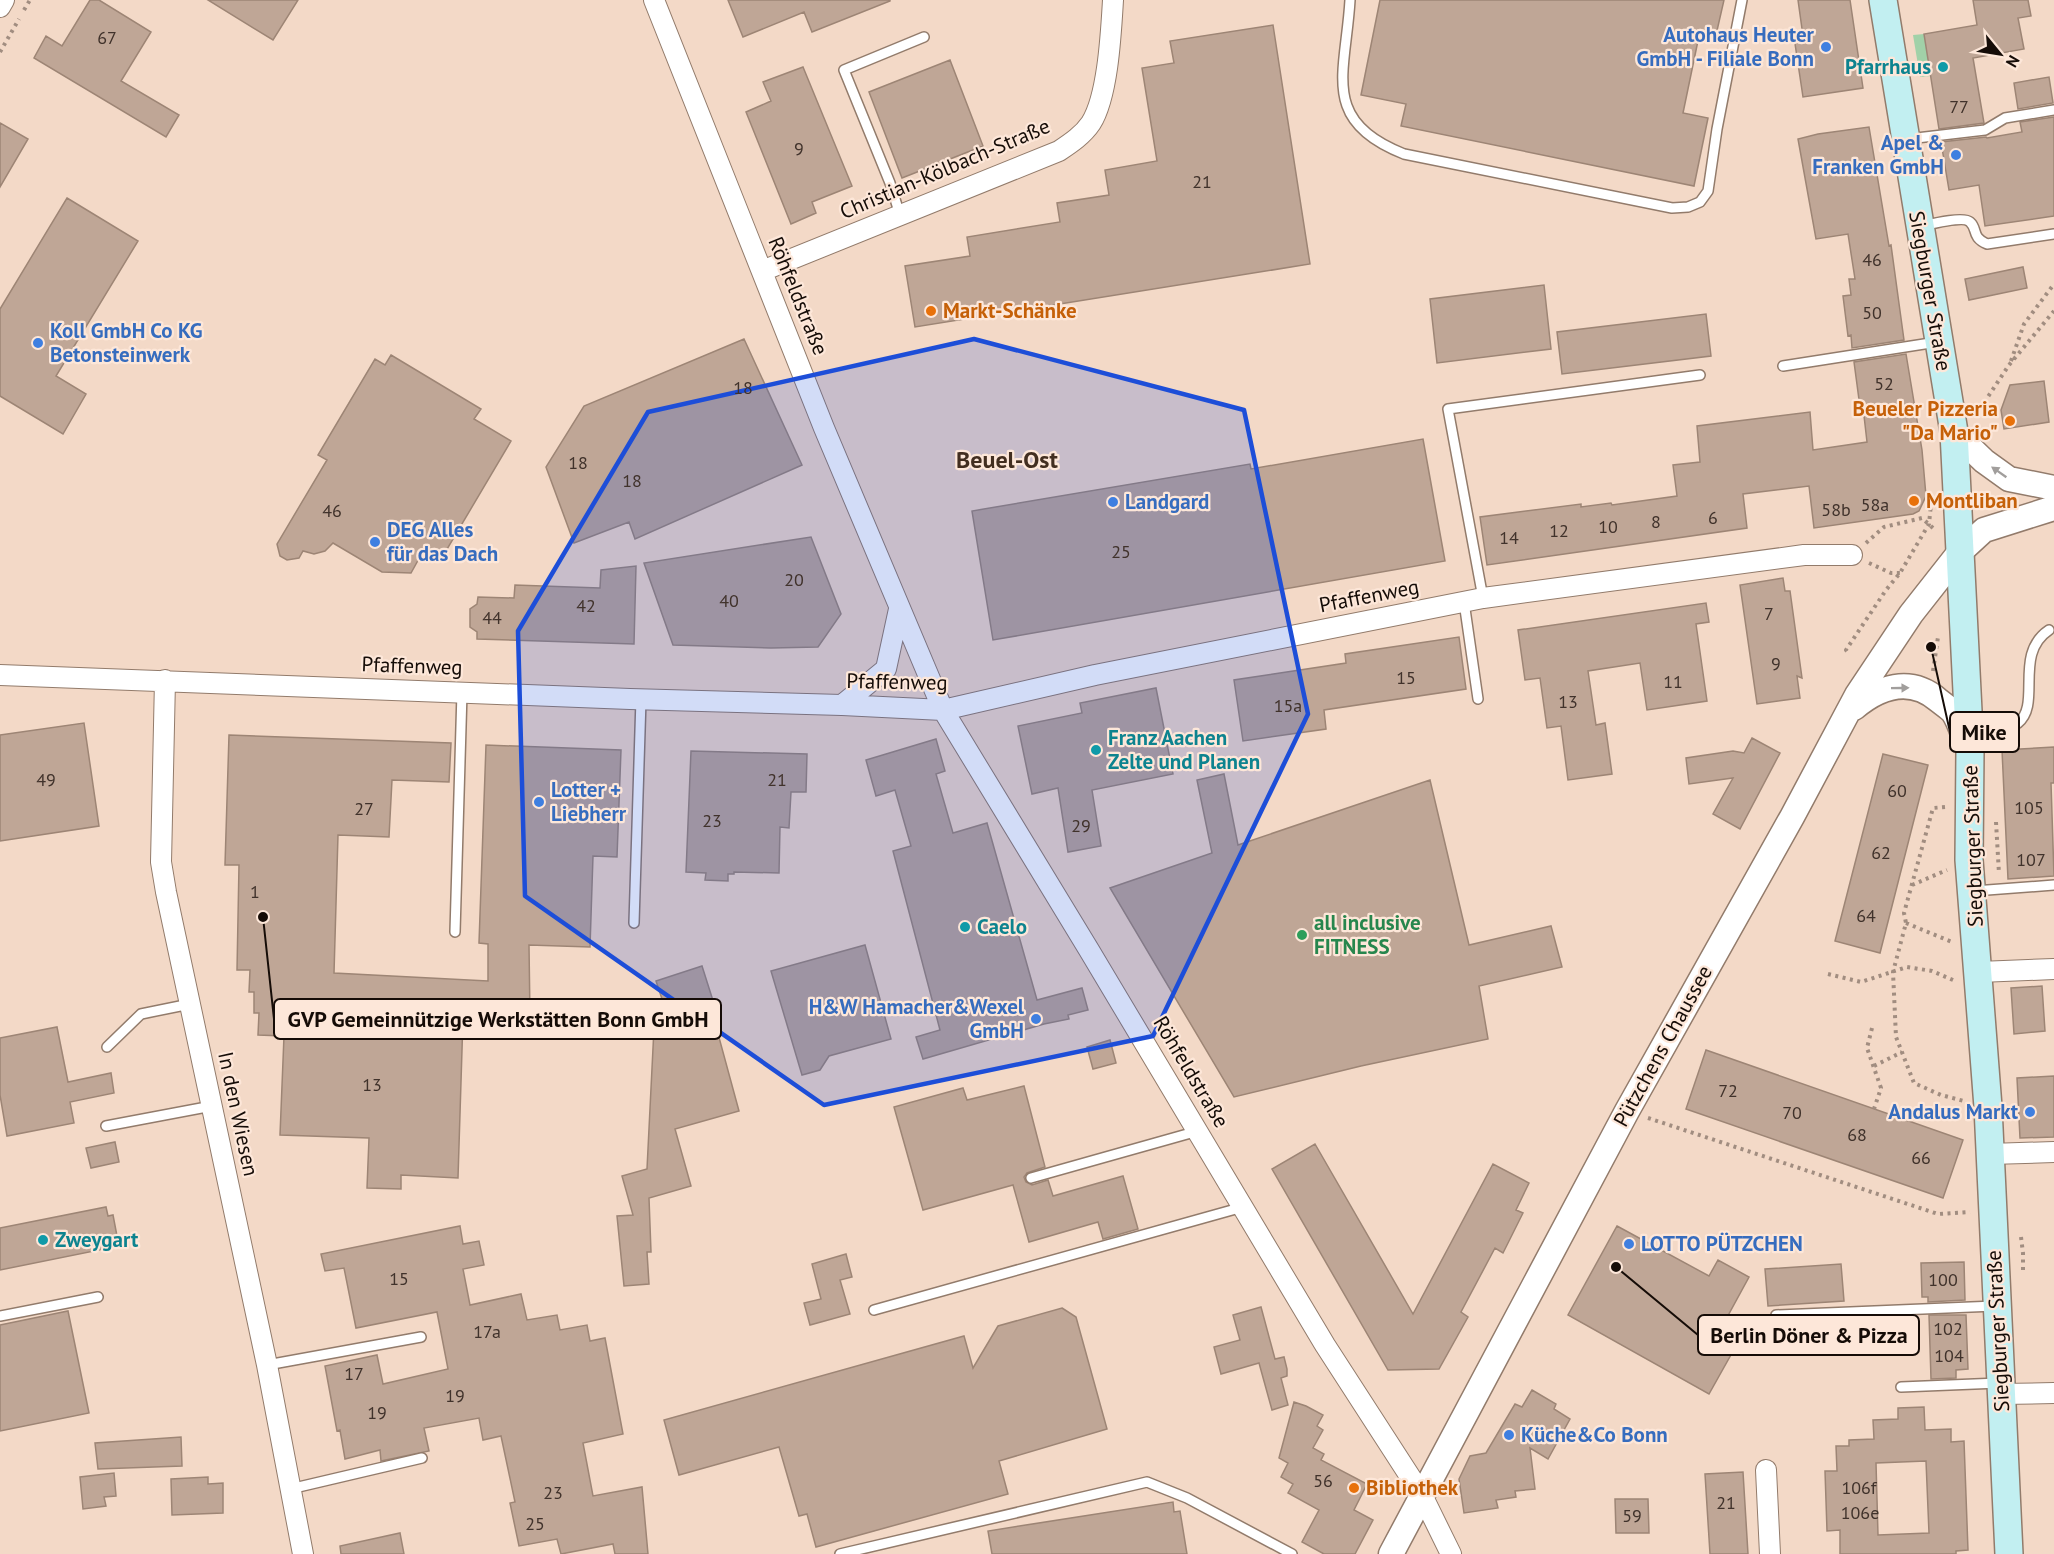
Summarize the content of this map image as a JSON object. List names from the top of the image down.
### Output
{
  "streets": {
    "main road": ["Siegburger Straße"],
    "street": [
      "Christian-Kölbach-Straße",
      "Röhfeldstraße",
      "Pfaffenweg",
      "Pützchens Chaussee",
      "In den Wiesen"
    ]
  },
  "crossings": [
    ["Christian-Kölbach-Straße", "Röhfeldstraße"],
    ["Siegburger Straße", "Pützchens Chaussee"],
    ["Röhfeldstraße", "Pfaffenweg"],
    ["Röhfeldstraße", "Pützchens Chaussee"],
    ["Pfaffenweg", "In den Wiesen"]
  ],
  "districts": ["Beuel-Ost"],
  "places": [
    "Autohaus Heuter GmbH - Filiale Bonn",
    "Pfarrhaus",
    "Apel & Franken GmbH",
    "Markt-Schänke",
    "Koll GmbH Co KG Betonsteinwerk",
    "Beueler Pizzeria \"Da Mario\"",
    "Montliban",
    "Landgard",
    "DEG Alles für das Dach",
    "Mike",
    "Franz Aachen Zelte und Planen",
    "Lotter + Liebherr",
    "GVP Gemeinnützige Werkstätten Bonn GmbH",
    "Caelo",
    "all inclusive FITNESS",
    "H&W Hamacher&Wexel GmbH",
    "Andalus Markt",
    "Zweygart",
    "LOTTO PÜTZCHEN",
    "Berlin Döner & Pizza",
    "Küche&Co Bonn",
    "Bibliothek"
  ],
  "house_numbers": [
    "67",
    "77",
    "9",
    "21",
    "46",
    "50",
    "52",
    "18",
    "18",
    "18",
    "58a",
    "58b",
    "46",
    "6",
    "8",
    "10",
    "12",
    "14",
    "25",
    "20",
    "40",
    "42",
    "7",
    "44",
    "9",
    "15",
    "11",
    "13",
    "15a",
    "49",
    "21",
    "60",
    "105",
    "27",
    "23",
    "29",
    "62",
    "107",
    "1",
    "64",
    "13",
    "72",
    "70",
    "68",
    "66",
    "15",
    "100",
    "102",
    "17a",
    "104",
    "17",
    "19",
    "19",
    "56",
    "106f",
    "23",
    "21",
    "106e",
    "59",
    "25"
  ],
  "north": "bottom right"
}
